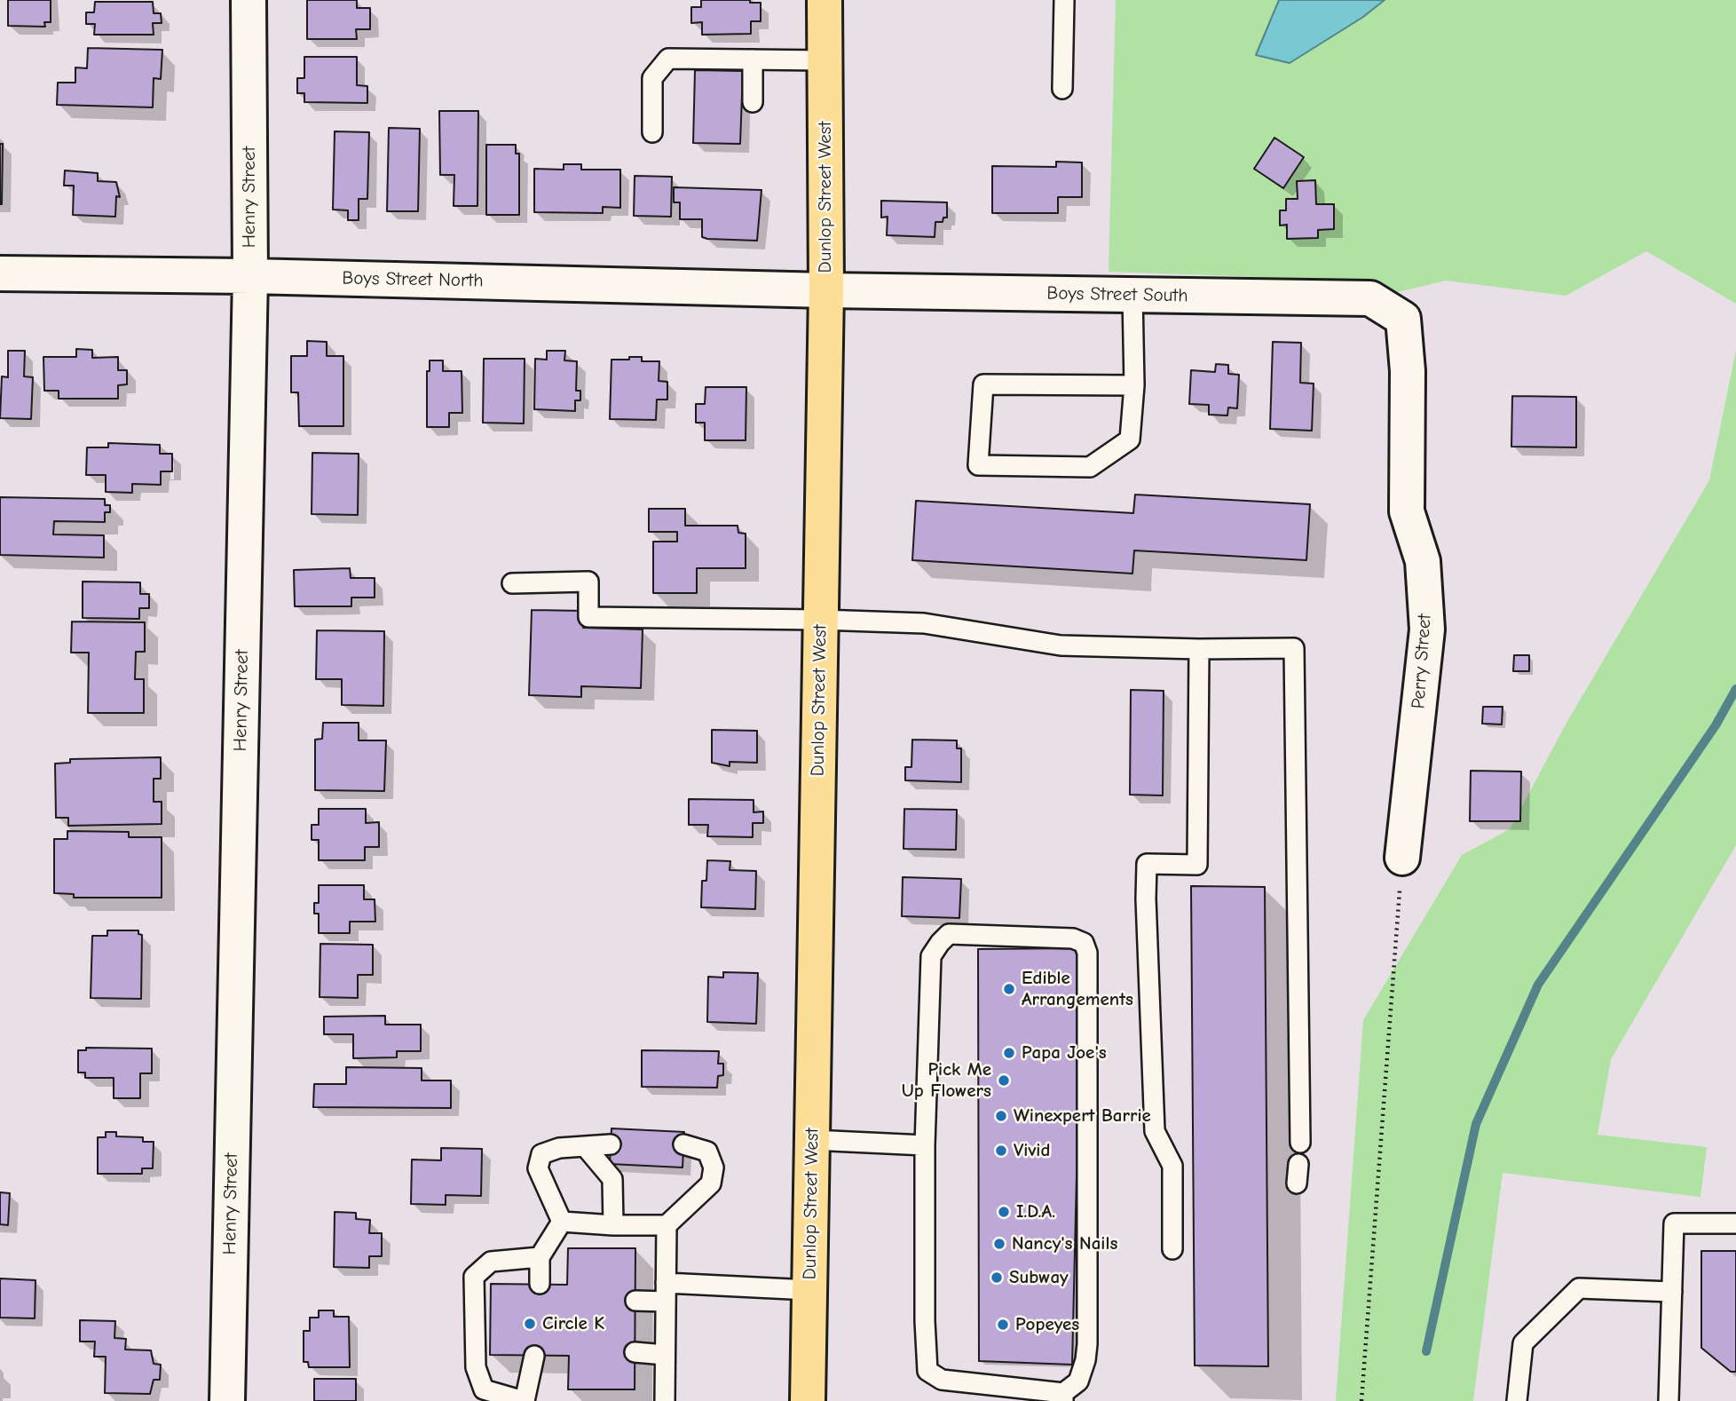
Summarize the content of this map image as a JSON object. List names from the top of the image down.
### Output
{
  "streets": {
    "main road": ["Dunlop Street West"],
    "street": [
      "Henry Street",
      "Boys Street North",
      "Boys Street South",
      "Perry Street"
    ]
  },
  "crossings": [
    ["Henry Street", "Boys Street North"],
    ["Dunlop Street West", "Boys Street North"],
    ["Dunlop Street West", "Boys Street South"],
    ["Boys Street North", "Boys Street South"],
    ["Boys Street South", "Perry Street"]
  ],
  "places": [
    "Edible Arrangements",
    "Papa Joe's",
    "Pick Me Up Flowers",
    "Winexpert Barrie",
    "Vivid",
    "I.D.A.",
    "Nancy's Nails",
    "Subway",
    "Circle K",
    "Popeyes"
  ]
}
